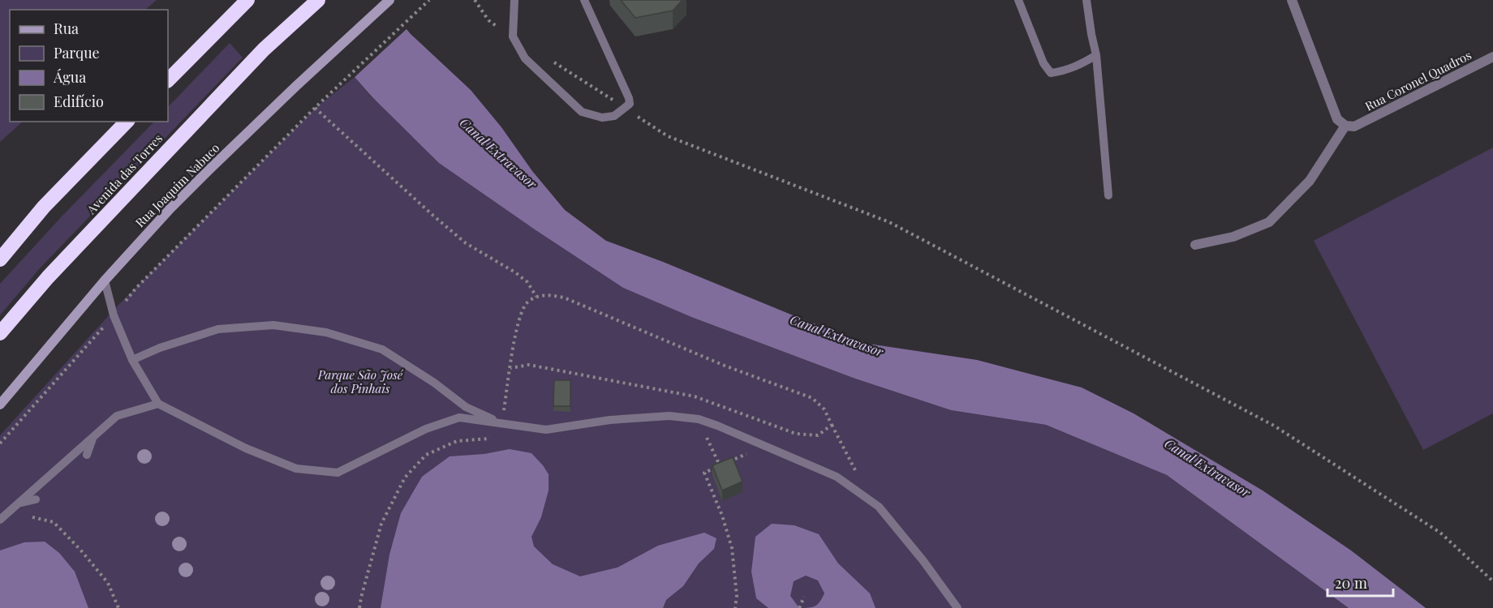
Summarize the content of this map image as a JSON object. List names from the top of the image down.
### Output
{
  "streets": {
    "highway": ["Avenida das Torres"],
    "main road": ["Rua Joaquim Nabuco"],
    "street": ["Rua Coronel Quadros"]
  },
  "water": ["Canal Extravasor"],
  "parks": ["Parque São José dos Pinhais"],
  "legend": [
    "Rua",
    "Parque",
    "Água",
    "Edifício"
  ],
  "scale_bar": "20 m"
}
